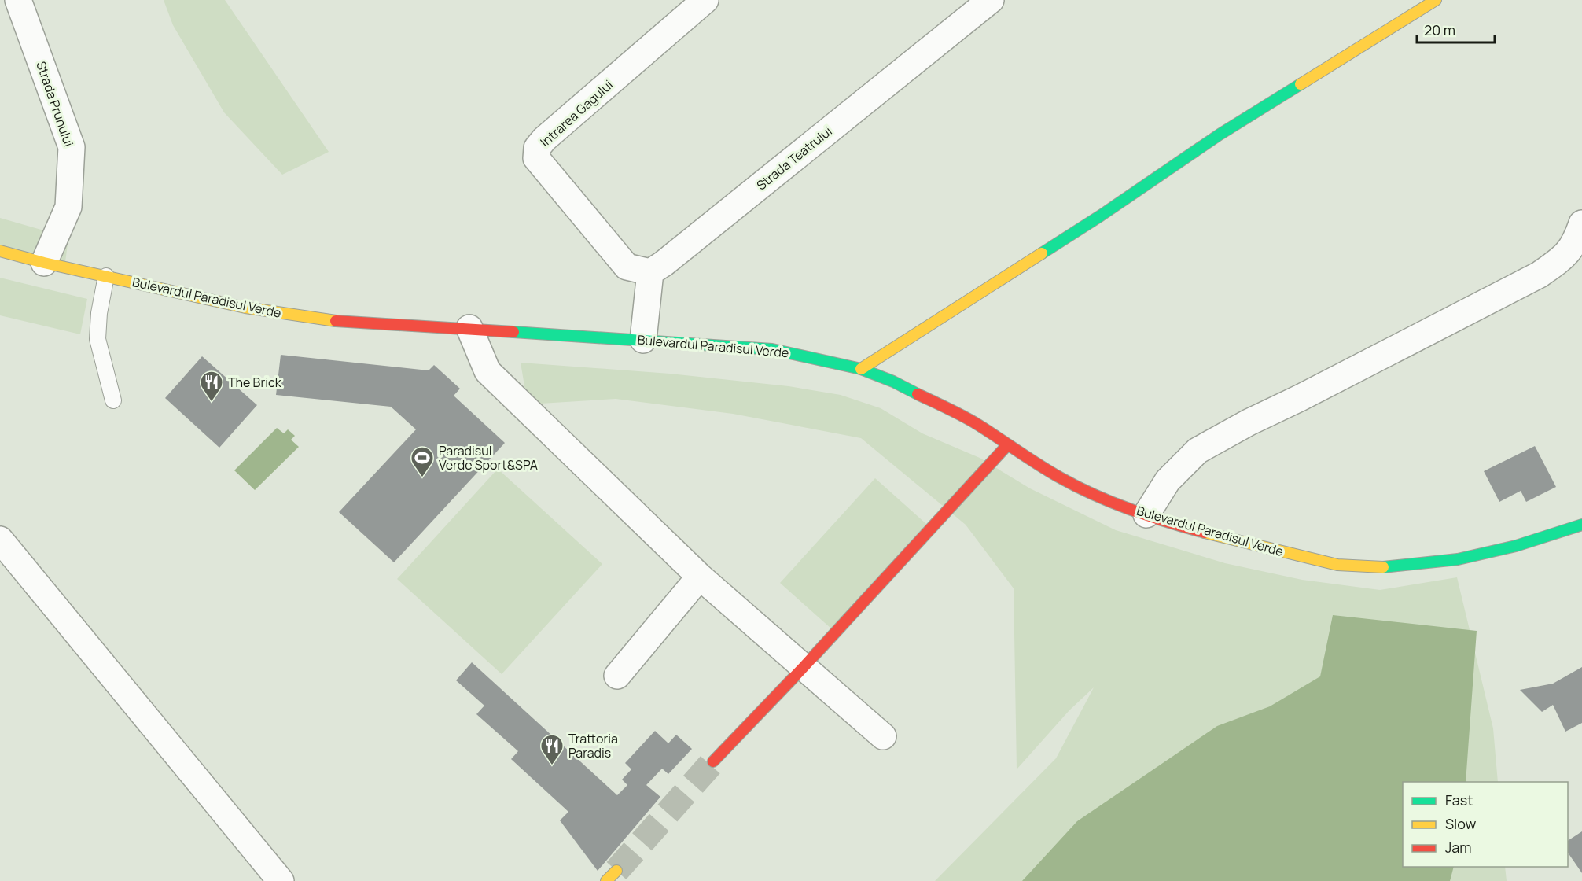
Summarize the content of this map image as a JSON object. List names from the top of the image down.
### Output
{
  "streets": {
    "street": [
      "Strada Prunului",
      "Intrarea Gagului",
      "Strada Teatrului",
      "Bulevardul Paradisul Verde"
    ]
  },
  "crossings": [
    ["Strada Prunului", "Bulevardul Paradisul Verde"],
    ["Intrarea Gagului", "Strada Teatrului"]
  ],
  "places": {
    "restaurant": ["The Brick", "Trattoria Paradis"],
    "sports": ["Paradisul Verde Sport&SPA"]
  },
  "legend": ["Fast", "Slow", "Jam"],
  "scale_bar": "20 m"
}
